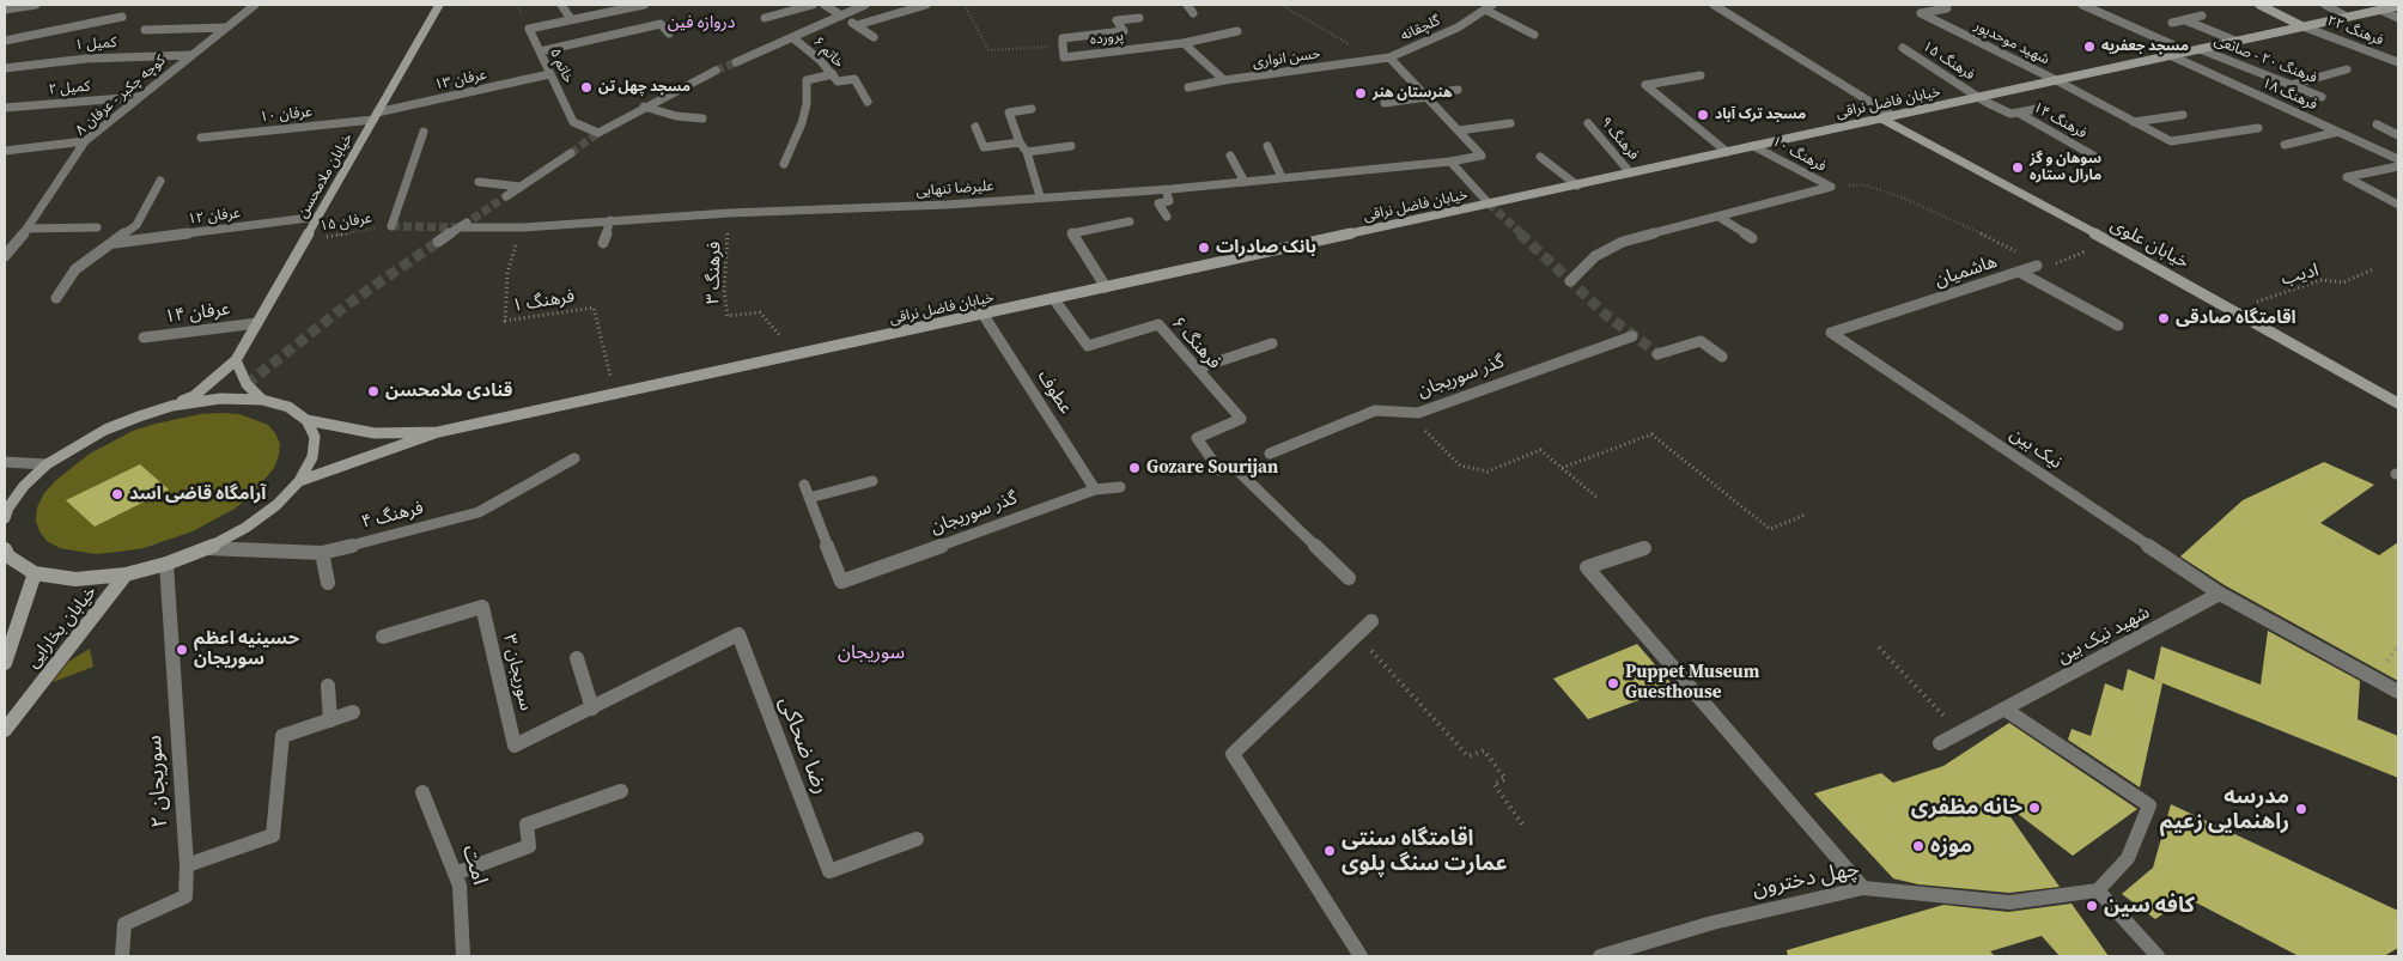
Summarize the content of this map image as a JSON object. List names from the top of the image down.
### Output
{
  "streets": {
    "main road": [
      "خیابان فاضل نراقی",
      "خیابان ملامحسن",
      "خیابان علوی",
      "خیابان بخارایی"
    ],
    "street": [
      "گلچقانه",
      "فرهنگ ۲۲",
      "پرورده",
      "شهید موحدپور",
      "کمیل ۱",
      "خاتم ۶",
      "حسن انواری",
      "فرهنگ ۲۰ - صانعی",
      "فرهنگ ۱۵",
      "خاتم ۵",
      "عرفان ۱۳",
      "کمیل ۲",
      "فرهنگ ۱۸",
      "کوچه چکبر - عرفان ۸",
      "عرفان ۱۰",
      "فرهنگ ۱۴",
      "فرهنگ ۹",
      "فرهنگ ۱۰",
      "علیرضا تنهایی",
      "عرفان ۱۲",
      "هاشمیان",
      "عرفان ۱۴",
      "فرهنگ ۶",
      "گذر سوریجان",
      "عطوف",
      "نیک بین",
      "فرهنگ ۴",
      "شهید نیک بین",
      "سوریجان ۳",
      "رضا ضحاکی",
      "سوریجان ۲",
      "امت",
      "چهل دخترون"
    ],
    "path": [
      "عرفان ۱۵",
      "فرهنگ ۳",
      "ادیب",
      "فرهنگ ۱"
    ]
  },
  "crossings": [
    ["گلچقانه", "حسن انواری"],
    ["فرهنگ ۲۲", "خیابان فاضل نراقی"],
    ["شهید موحدپور", "خیابان فاضل نراقی"],
    ["کمیل ۱", "کوچه چکبر - عرفان ۸"],
    ["فرهنگ ۲۰ - صانعی", "خیابان فاضل نراقی"],
    ["فرهنگ ۱۵", "خیابان فاضل نراقی"],
    ["فرهنگ ۱۵", "فرهنگ ۱۴"],
    ["خاتم ۵", "عرفان ۱۳"],
    ["عرفان ۱۳", "عرفان ۱۰"],
    ["عرفان ۱۳", "خیابان ملامحسن"],
    ["کمیل ۲", "کوچه چکبر - عرفان ۸"],
    ["فرهنگ ۱۸", "خیابان فاضل نراقی"],
    ["خیابان فاضل نراقی", "فرهنگ ۱۴"],
    ["خیابان فاضل نراقی", "فرهنگ ۹"],
    ["خیابان فاضل نراقی", "فرهنگ ۱۰"],
    ["خیابان فاضل نراقی", "خیابان علوی"],
    ["خیابان فاضل نراقی", "فرهنگ ۳"],
    ["خیابان فاضل نراقی", "فرهنگ ۱"],
    ["خیابان فاضل نراقی", "فرهنگ ۶"],
    ["خیابان فاضل نراقی", "عطوف"],
    ["عرفان ۱۰", "خیابان ملامحسن"],
    ["خیابان ملامحسن", "عرفان ۱۲"],
    ["خیابان ملامحسن", "عرفان ۱۵"],
    ["خیابان ملامحسن", "عرفان ۱۴"],
    ["علیرضا تنهایی", "فرهنگ ۳"],
    ["علیرضا تنهایی", "فرهنگ ۱"],
    ["خیابان علوی", "ادیب"],
    ["هاشمیان", "نیک بین"],
    ["گذر سوریجان", "عطوف"],
    ["نیک بین", "شهید نیک بین"],
    ["سوریجان ۳", "رضا ضحاکی"]
  ],
  "districts": ["دروازه فین", "سوریجان"],
  "places": [
    "مسجد جعفریه",
    "مسجد چهل تن",
    "هنرستان هنر",
    "مسجد ترک آباد",
    "سوهان و گز مارال ستاره",
    "بانک صادرات",
    "اقامتگاه صادقی",
    "قنادی ملامحسن",
    "Gozare Sourijan",
    "آرامگاه قاضی اسد",
    "حسینیه اعظم سوریجان",
    "Puppet Museum Guesthouse",
    "خانه مظفری",
    "مدرسه راهنمایی زعیم",
    "موزه",
    "اقامتگاه سنتی عمارت سنگ پلوی",
    "کافه سین"
  ]
}
